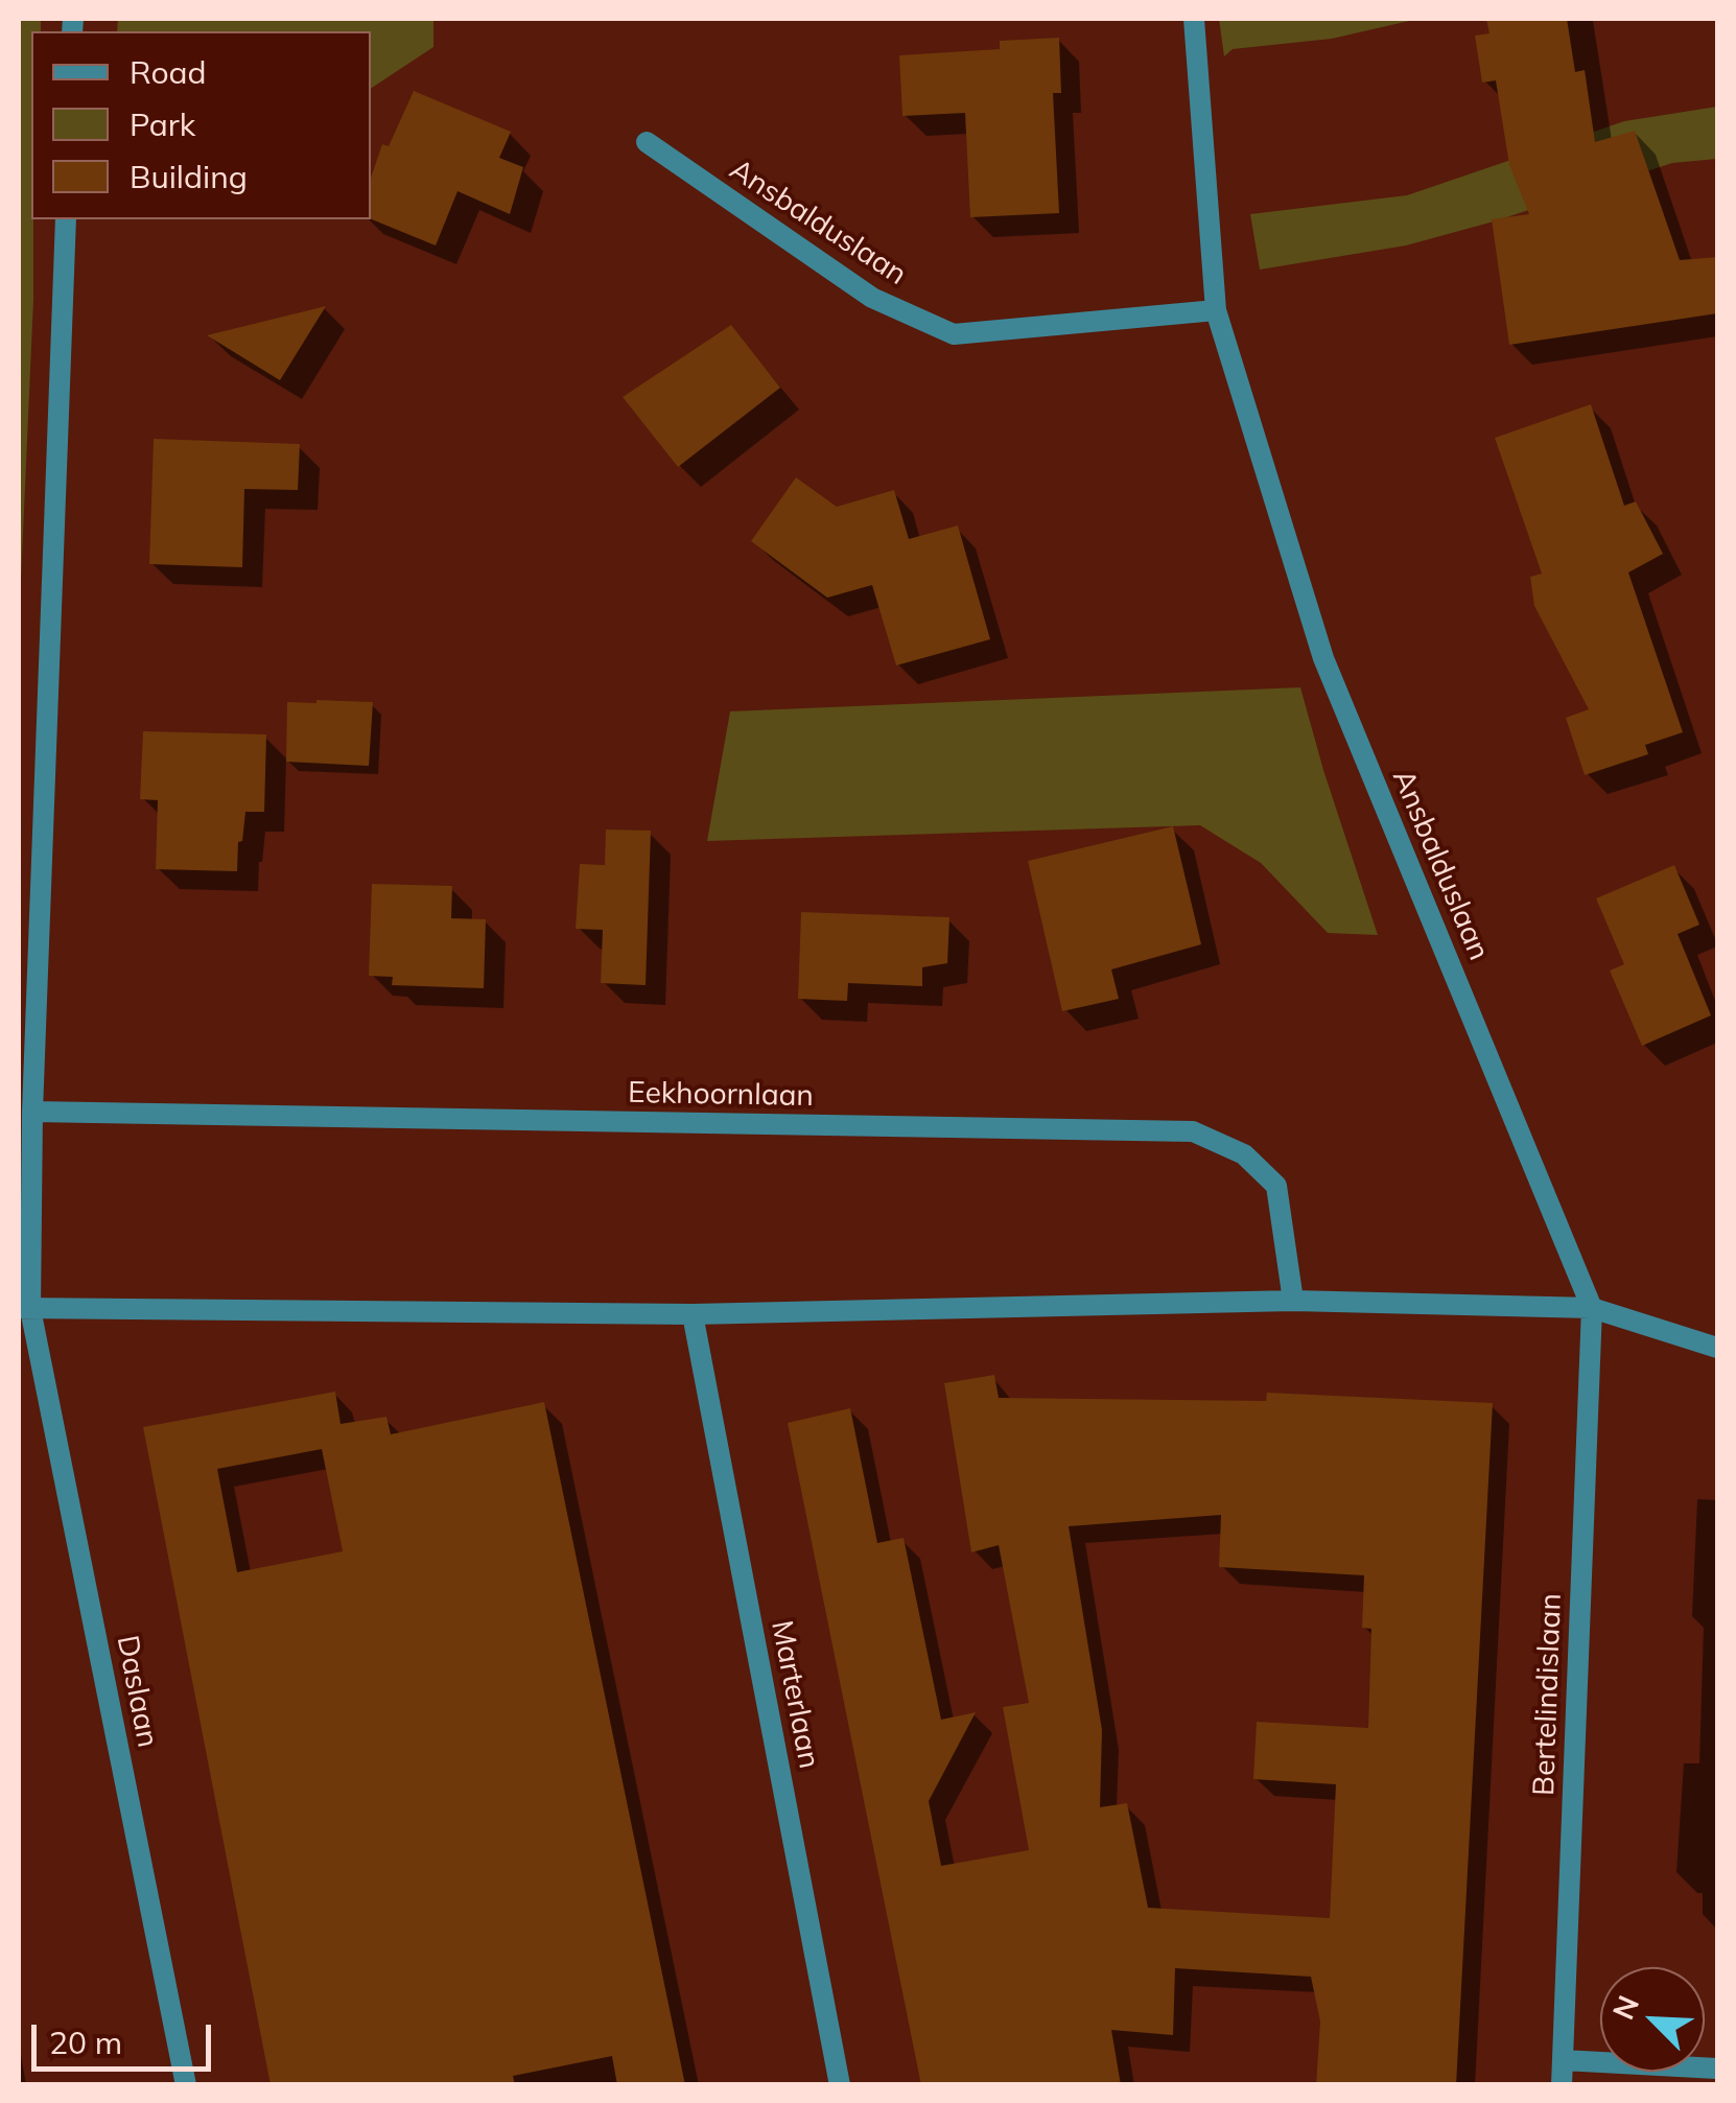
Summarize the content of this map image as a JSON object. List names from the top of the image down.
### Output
{
  "streets": {
    "street": [
      "Ansbalduslaan",
      "Eekhoornlaan",
      "Daslaan",
      "Marterlaan",
      "Bertelindislaan"
    ]
  },
  "crossings": [
    ["Ansbalduslaan", "Bertelindislaan"],
    ["Eekhoornlaan", "Daslaan"]
  ],
  "legend": ["Road", "Park", "Building"],
  "scale_bar": "20 m",
  "north": "top left"
}
